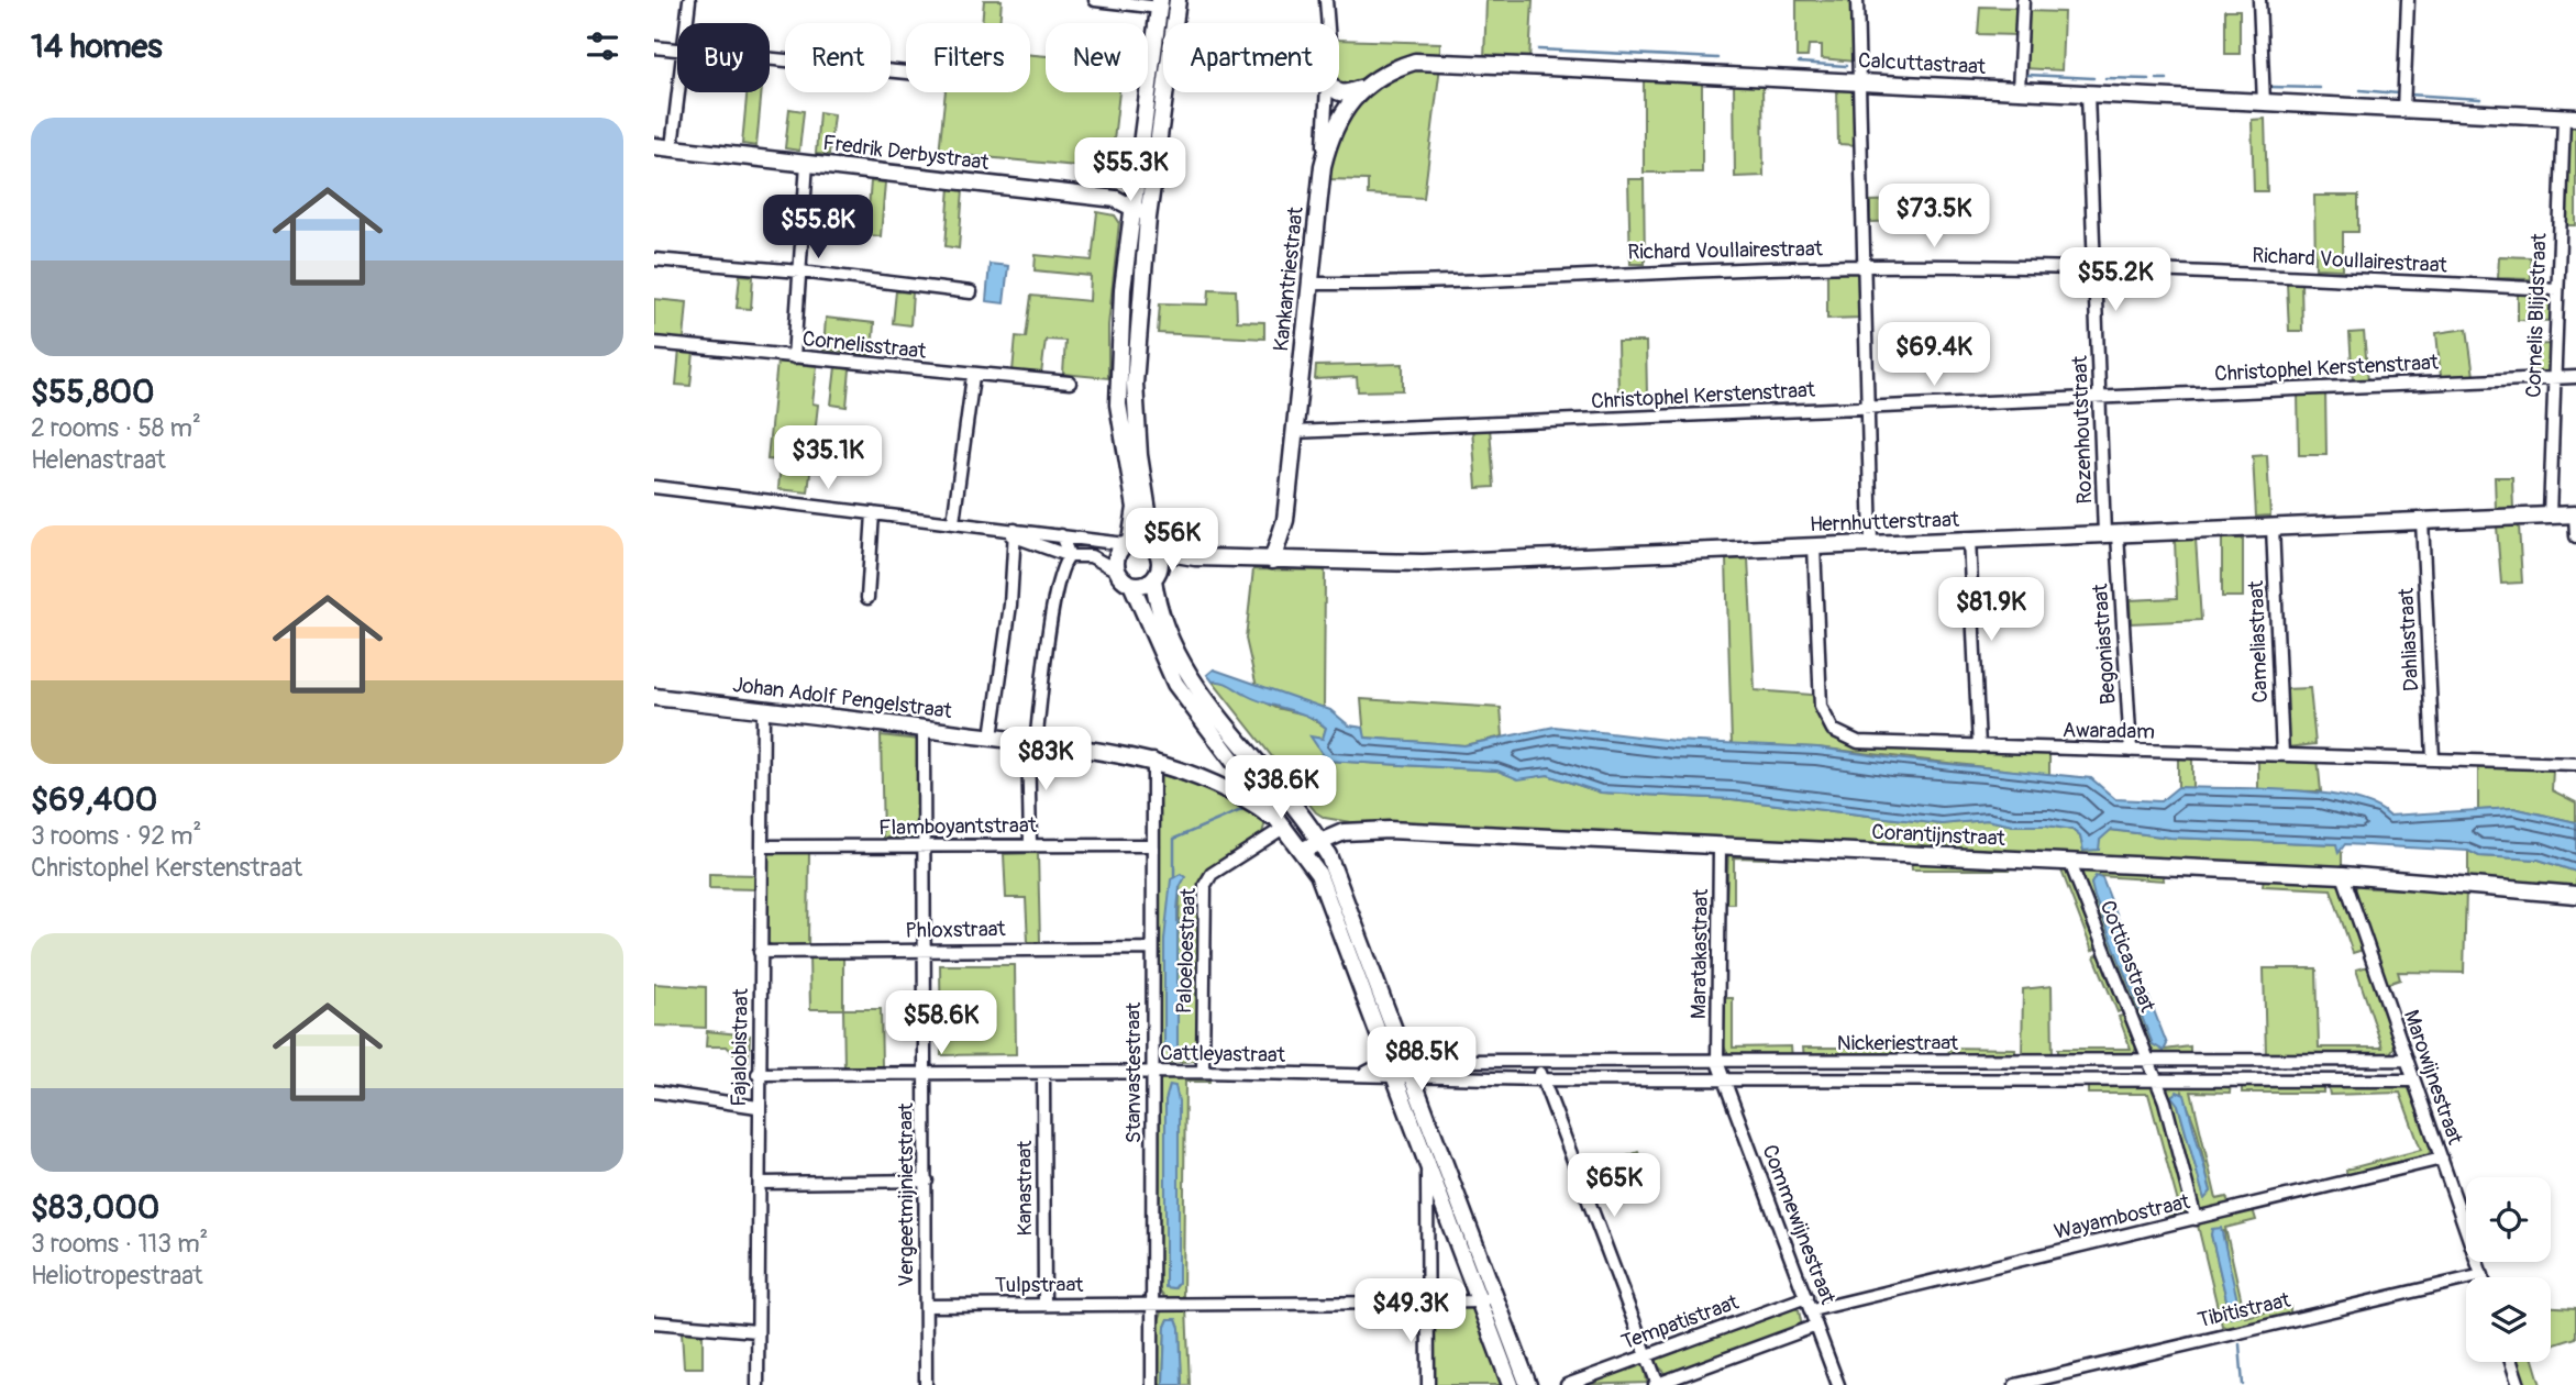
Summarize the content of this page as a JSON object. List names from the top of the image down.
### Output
{
  "streets": {
    "street": [
      "Calcuttastraat",
      "Fredrik Derbystraat",
      "Richard Voullairestraat",
      "Kankantriestraat",
      "Cornelis Blijdstraat",
      "Cornelisstraat",
      "Christophel Kerstenstraat",
      "Rozenhoutstraat",
      "Hernhutterstraat",
      "Dahliastraat",
      "Cameliastraat",
      "Begoniastraat",
      "Johan Adolf Pengelstraat",
      "Awaradam",
      "Flamboyantstraat",
      "Corantijnstraat",
      "Phloxstraat",
      "Paloeloestraat",
      "Maratakastraat",
      "Cotticastraat",
      "Nickeriestraat",
      "Fajalobistraat",
      "Cattleyastraat",
      "Stanvastestraat",
      "Marowijnestraat",
      "Kanastraat",
      "Vergeetmijnietstraat",
      "Wayambostraat",
      "Commewijnestraat",
      "Tulpstraat",
      "Tibitistraat",
      "Tempatistraat"
    ]
  },
  "crossings": [
    ["Calcuttastraat", "Kankantriestraat"],
    ["Calcuttastraat", "Cornelis Blijdstraat"],
    ["Calcuttastraat", "Rozenhoutstraat"],
    ["Richard Voullairestraat", "Kankantriestraat"],
    ["Richard Voullairestraat", "Cornelis Blijdstraat"],
    ["Richard Voullairestraat", "Rozenhoutstraat"],
    ["Kankantriestraat", "Christophel Kerstenstraat"],
    ["Kankantriestraat", "Hernhutterstraat"],
    ["Cornelis Blijdstraat", "Christophel Kerstenstraat"],
    ["Cornelis Blijdstraat", "Hernhutterstraat"],
    ["Christophel Kerstenstraat", "Rozenhoutstraat"],
    ["Rozenhoutstraat", "Hernhutterstraat"],
    ["Rozenhoutstraat", "Begoniastraat"],
    ["Hernhutterstraat", "Dahliastraat"],
    ["Hernhutterstraat", "Cameliastraat"],
    ["Hernhutterstraat", "Begoniastraat"],
    ["Hernhutterstraat", "Awaradam"],
    ["Dahliastraat", "Awaradam"],
    ["Cameliastraat", "Awaradam"],
    ["Begoniastraat", "Awaradam"],
    ["Johan Adolf Pengelstraat", "Paloeloestraat"],
    ["Johan Adolf Pengelstraat", "Fajalobistraat"],
    ["Johan Adolf Pengelstraat", "Stanvastestraat"],
    ["Johan Adolf Pengelstraat", "Vergeetmijnietstraat"],
    ["Flamboyantstraat", "Fajalobistraat"],
    ["Flamboyantstraat", "Stanvastestraat"],
    ["Flamboyantstraat", "Vergeetmijnietstraat"],
    ["Corantijnstraat", "Maratakastraat"],
    ["Corantijnstraat", "Cotticastraat"],
    ["Corantijnstraat", "Marowijnestraat"],
    ["Phloxstraat", "Fajalobistraat"],
    ["Phloxstraat", "Stanvastestraat"],
    ["Phloxstraat", "Vergeetmijnietstraat"],
    ["Paloeloestraat", "Cattleyastraat"],
    ["Maratakastraat", "Nickeriestraat"],
    ["Maratakastraat", "Commewijnestraat"],
    ["Cotticastraat", "Nickeriestraat"],
    ["Cotticastraat", "Wayambostraat"],
    ["Nickeriestraat", "Cattleyastraat"],
    ["Nickeriestraat", "Marowijnestraat"],
    ["Nickeriestraat", "Commewijnestraat"],
    ["Fajalobistraat", "Cattleyastraat"],
    ["Cattleyastraat", "Stanvastestraat"],
    ["Cattleyastraat", "Kanastraat"],
    ["Cattleyastraat", "Vergeetmijnietstraat"],
    ["Stanvastestraat", "Tulpstraat"],
    ["Marowijnestraat", "Wayambostraat"],
    ["Marowijnestraat", "Tibitistraat"],
    ["Kanastraat", "Tulpstraat"],
    ["Vergeetmijnietstraat", "Tulpstraat"],
    ["Wayambostraat", "Commewijnestraat"],
    ["Commewijnestraat", "Tempatistraat"]
  ],
  "page": {
    "heading": "14 homes",
    "chip": [
      "Buy",
      "Rent",
      "Filters",
      "New",
      "Apartment"
    ],
    "list": [
      {
        "name": "$55,800",
        "note": "2 rooms · 58 m² · Helenastraat"
      },
      {
        "name": "$69,400",
        "note": "3 rooms · 92 m² · Christophel Kerstenstraat"
      },
      {
        "name": "$83,000",
        "note": "3 rooms · 113 m² · Heliotropestraat"
      }
    ],
    "price": [
      "$55.3K",
      "$73.5K",
      "$55.8K",
      "$55.2K",
      "$69.4K",
      "$35.1K",
      "$56K",
      "$81.9K",
      "$83K",
      "$38.6K",
      "$58.6K",
      "$88.5K",
      "$65K",
      "$49.3K"
    ]
  }
}
